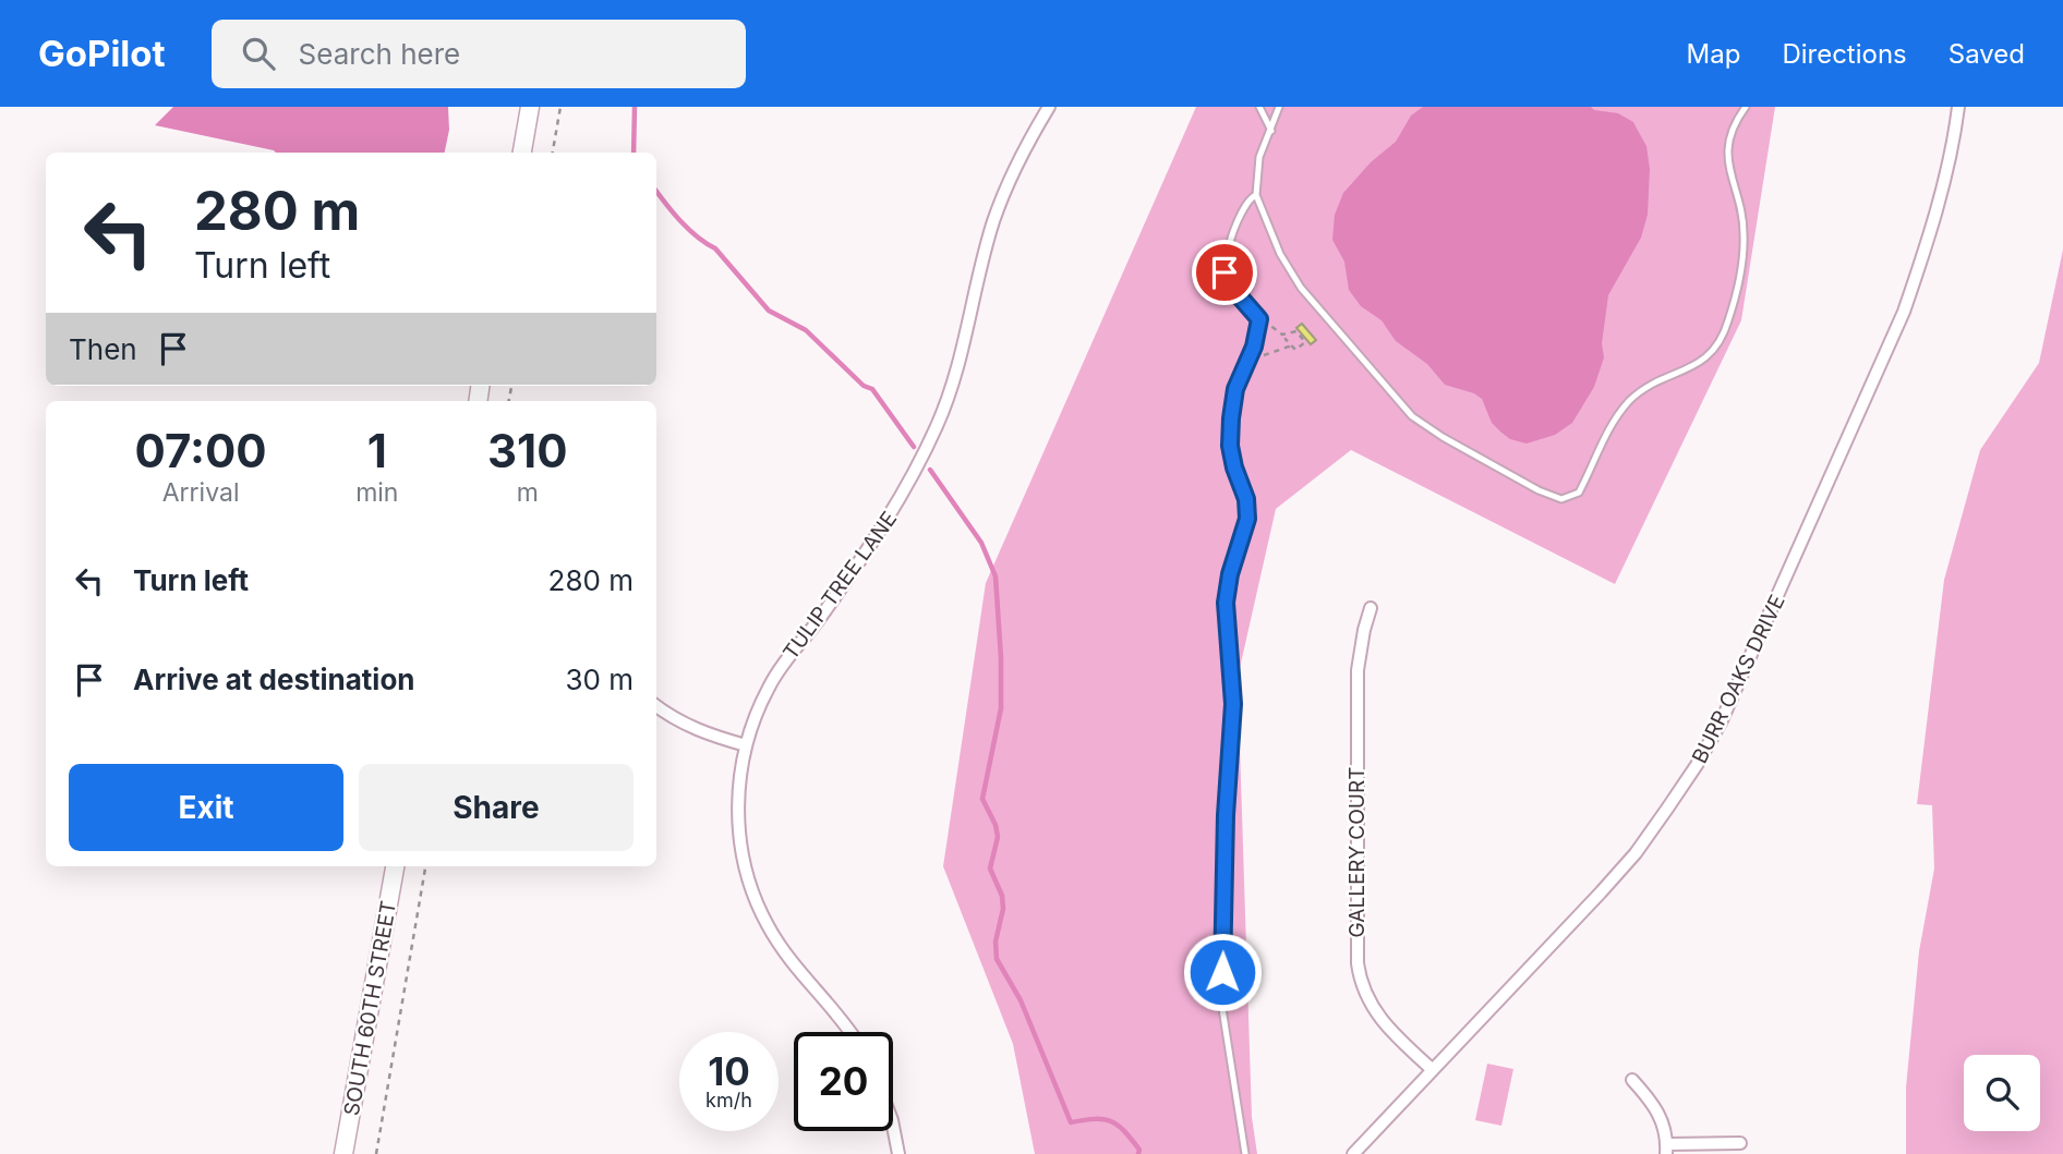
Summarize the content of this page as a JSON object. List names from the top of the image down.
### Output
{
  "streets": {
    "street": [
      "TULIP TREE LANE",
      "BURR OAKS DRIVE",
      "GALLERY COURT",
      "SOUTH 60TH STREET"
    ]
  },
  "crossings": [
    ["BURR OAKS DRIVE", "GALLERY COURT"]
  ],
  "page": {
    "header": "GoPilot",
    "search": "Search here",
    "nav": ["Map", "Directions", "Saved"],
    "turn": ["280 m", "Turn left"],
    "then": "Then",
    "eta": [
      "07:00",
      "Arrival",
      "1",
      "min",
      "310",
      "m"
    ],
    "list": [
      {
        "name": "Turn left",
        "value": "280 m"
      },
      {
        "name": "Arrive at destination",
        "value": "30 m"
      }
    ],
    "buttons": ["Exit", "Share"],
    "speed": "10 km/h",
    "limit": "20"
  }
}
